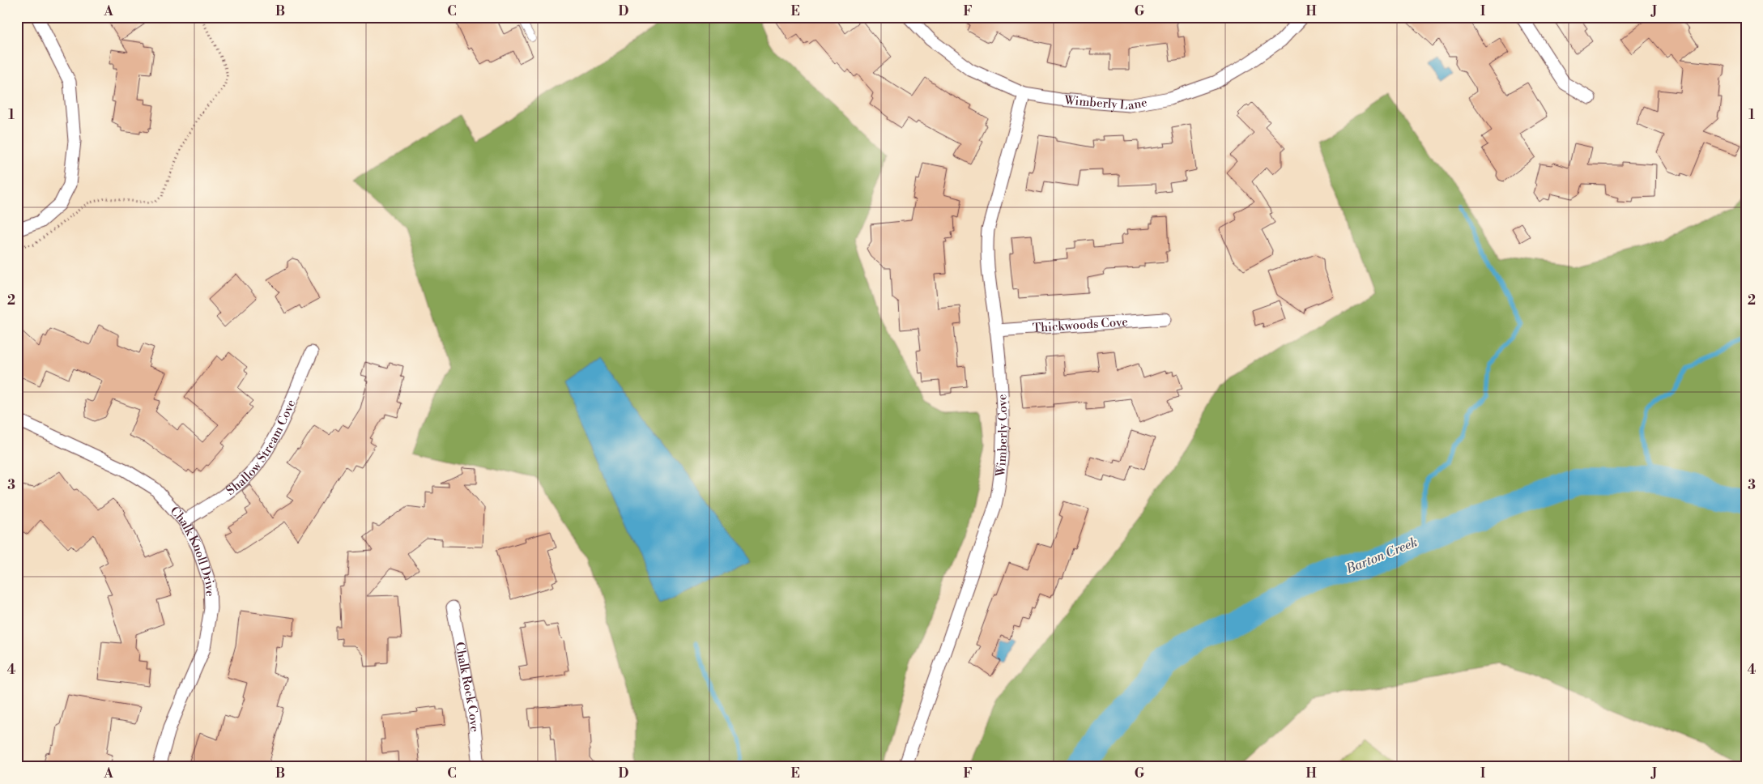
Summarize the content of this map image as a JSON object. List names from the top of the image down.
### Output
{
  "streets": {
    "street": [
      "Wimberly Lane",
      "Thickwoods Cove",
      "Wimberly Cove",
      "Shallow Stream Cove",
      "Chalk Knoll Drive",
      "Chalk Rock Cove"
    ]
  },
  "crossings": [
    ["Wimberly Lane", "Wimberly Cove"],
    ["Thickwoods Cove", "Wimberly Cove"],
    ["Shallow Stream Cove", "Chalk Knoll Drive"]
  ],
  "water": ["Barton Creek"],
  "grid": {
    "columns": [
      "A",
      "B",
      "C",
      "D",
      "E",
      "F",
      "G",
      "H",
      "I",
      "J"
    ],
    "rows": [
      "1",
      "2",
      "3",
      "4"
    ]
  }
}
